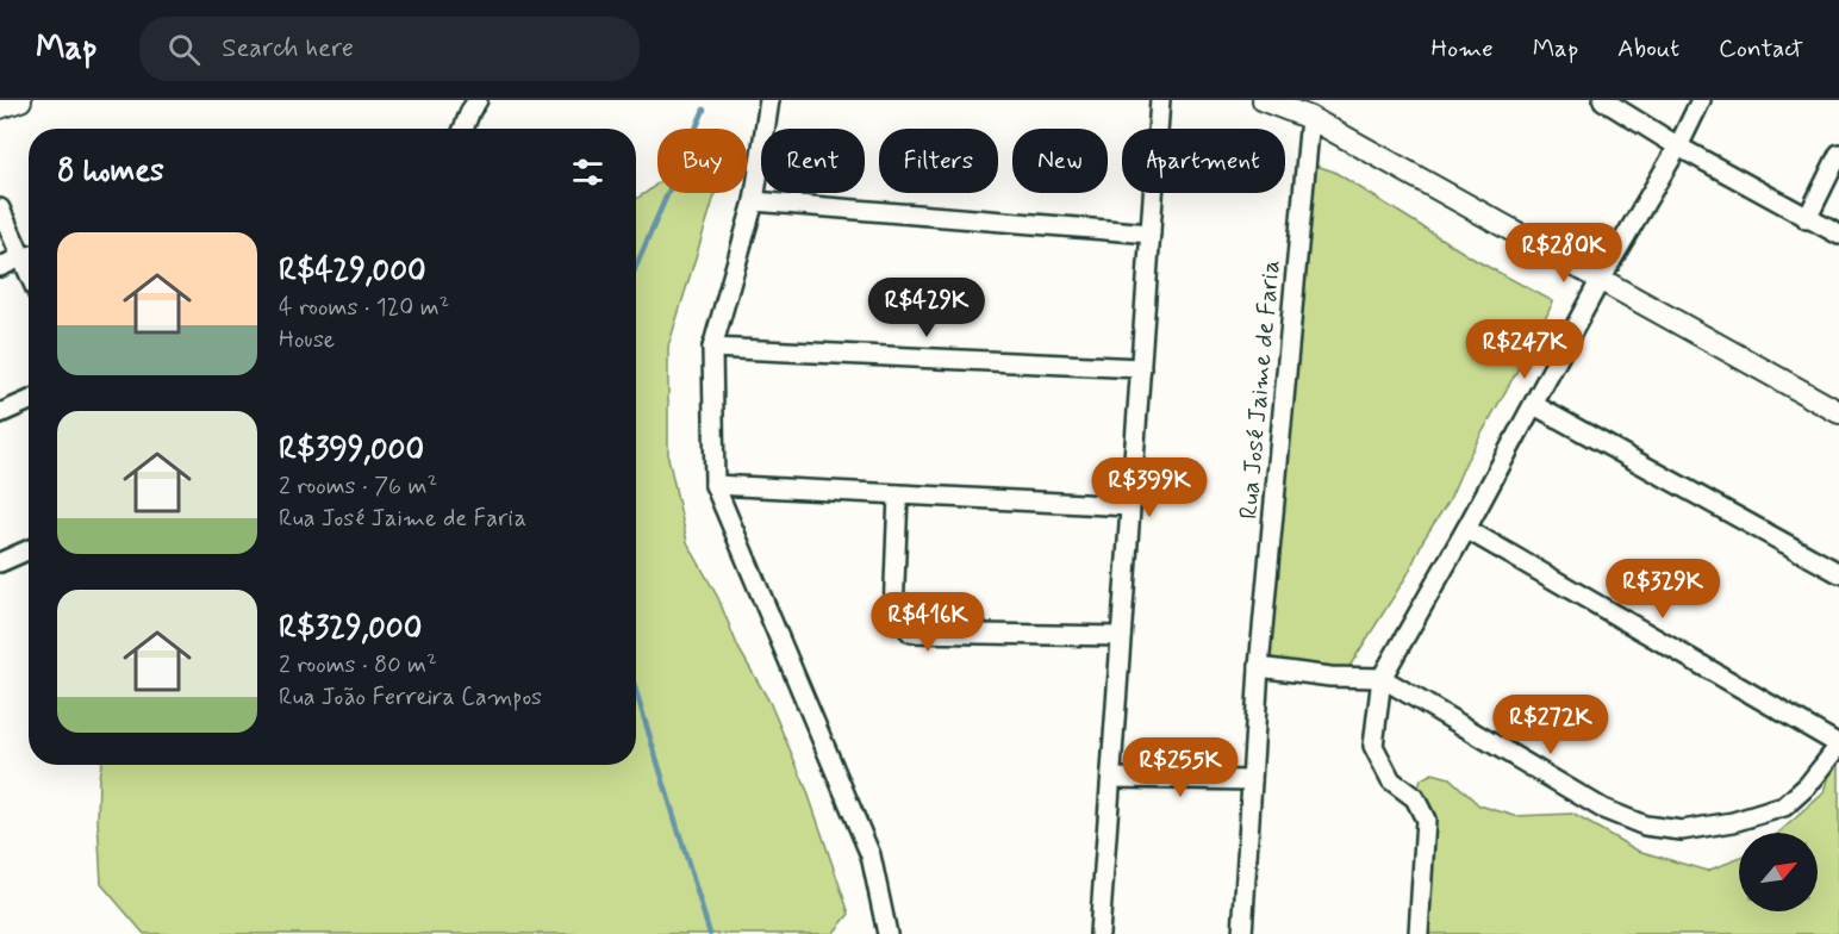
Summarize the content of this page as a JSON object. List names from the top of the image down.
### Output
{
  "streets": {
    "street": ["Rua José Jaime de Faria"]
  },
  "north": "top right",
  "page": {
    "header": "Map",
    "search": "Search here",
    "nav": [
      "Home",
      "Map",
      "About",
      "Contact"
    ],
    "chip": [
      "Buy",
      "Rent",
      "Filters",
      "New",
      "Apartment"
    ],
    "heading": "8 homes",
    "list": [
      {
        "name": "R$429,000",
        "note": "4 rooms · 120 m² · House"
      },
      {
        "name": "R$399,000",
        "note": "2 rooms · 76 m² · Rua José Jaime de Faria"
      },
      {
        "name": "R$329,000",
        "note": "2 rooms · 80 m² · Rua João Ferreira Campos"
      }
    ],
    "price": [
      "R$280K",
      "R$429K",
      "R$247K",
      "R$399K",
      "R$329K",
      "R$416K",
      "R$272K",
      "R$255K"
    ]
  }
}
